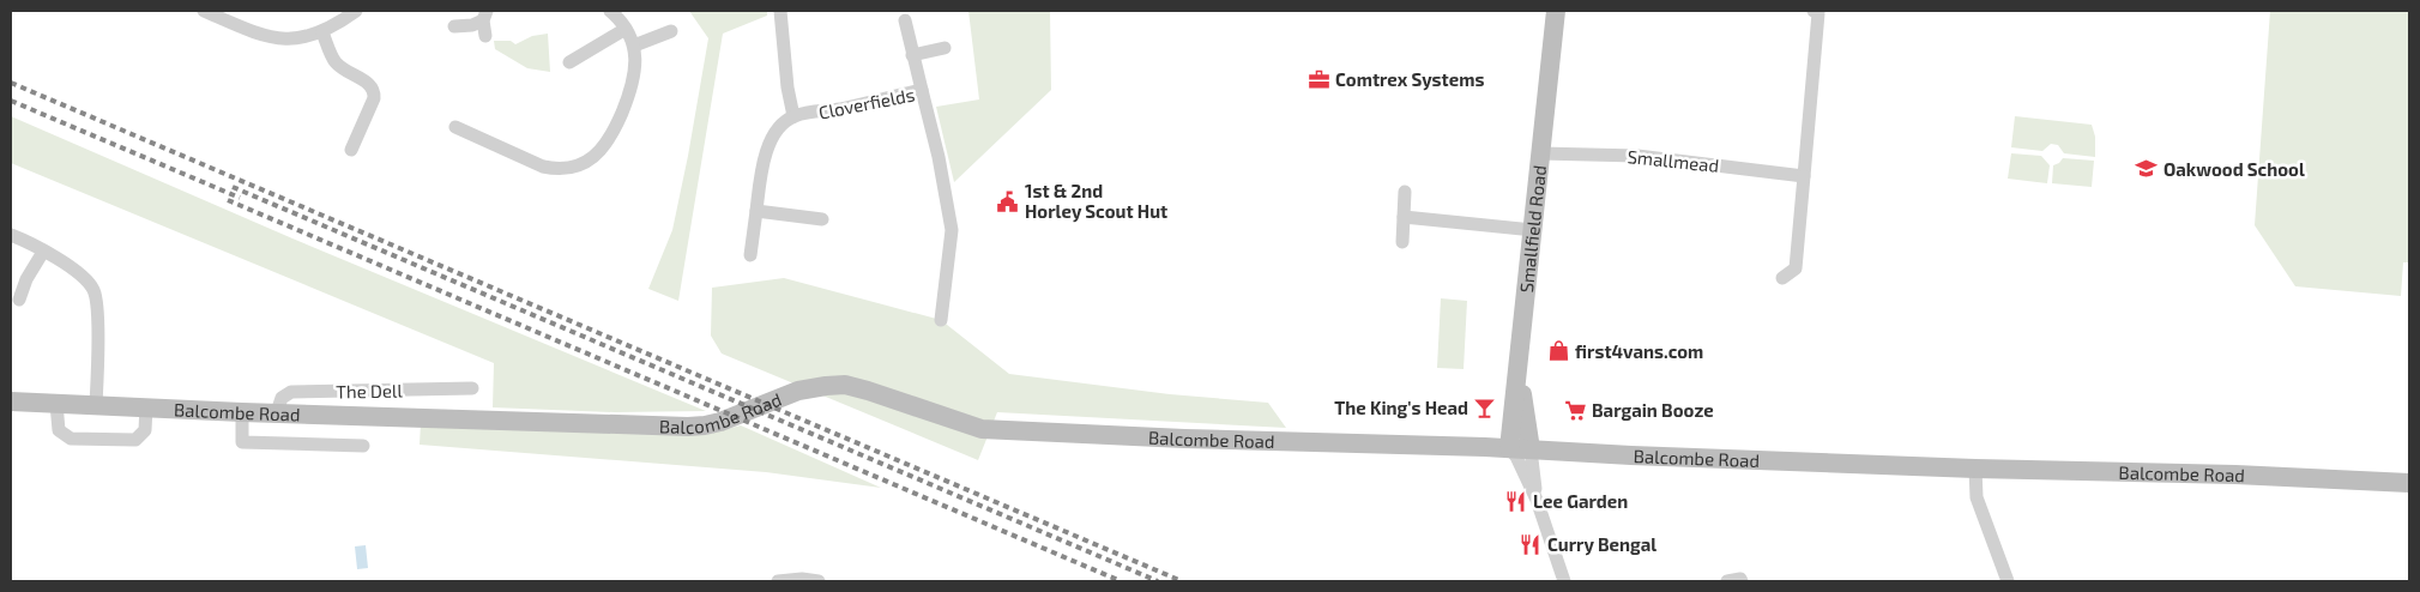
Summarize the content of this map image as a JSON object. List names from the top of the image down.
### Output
{
  "streets": {
    "main road": ["Smallfield Road", "Balcombe Road"],
    "street": ["Cloverfields", "Smallmead", "The Dell"]
  },
  "crossings": [
    ["Smallmead", "Smallfield Road"],
    ["Smallfield Road", "Balcombe Road"],
    ["The Dell", "Balcombe Road"]
  ],
  "places": {
    "office": ["Comtrex Systems"],
    "school or university": ["Oakwood School"],
    "public building": ["1st & 2nd Horley Scout Hut"],
    "shop": ["first4vans.com"],
    "bar": ["The King's Head"],
    "supermarket": ["Bargain Booze"],
    "restaurant": ["Lee Garden", "Curry Bengal"]
  }
}
